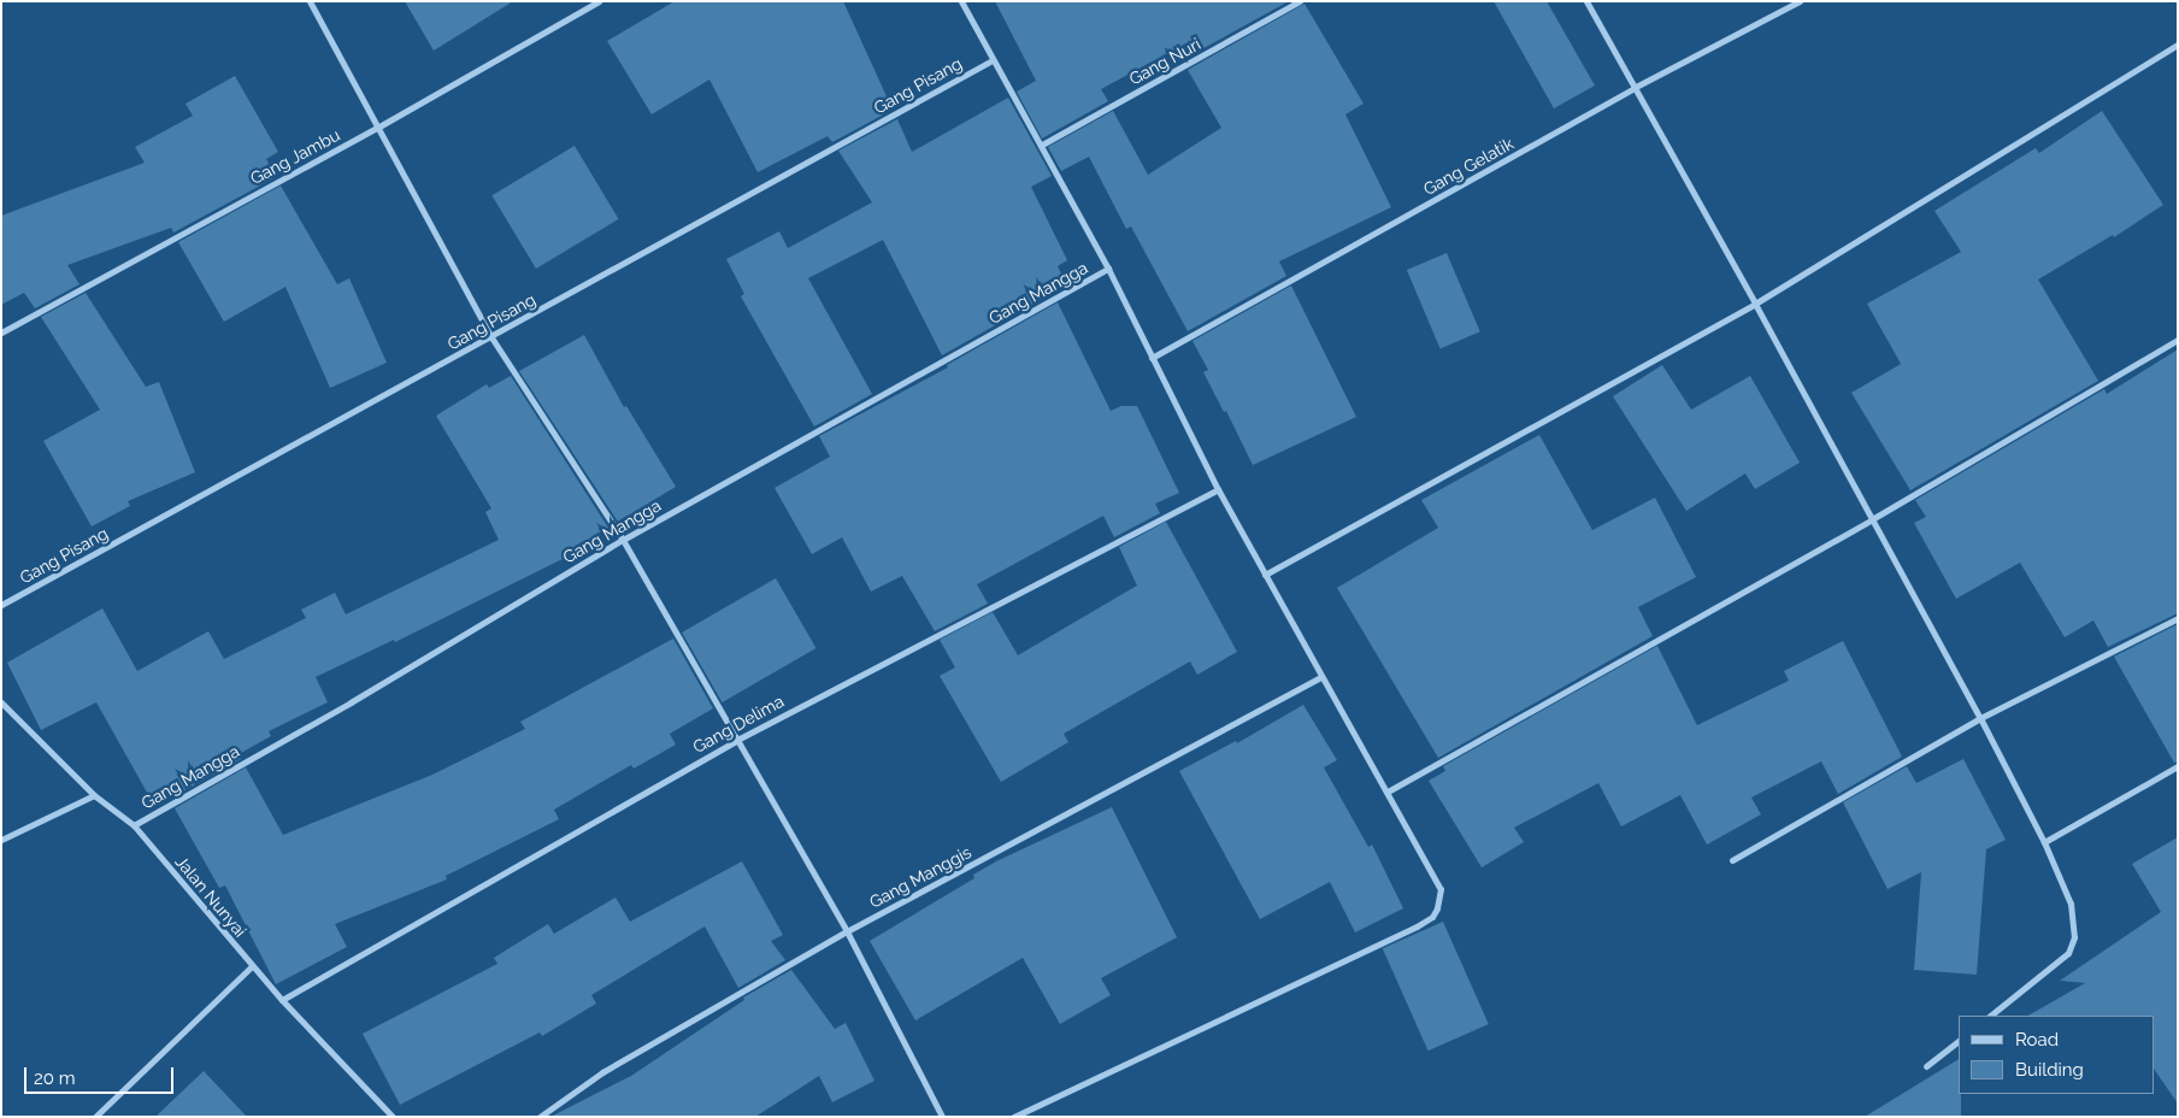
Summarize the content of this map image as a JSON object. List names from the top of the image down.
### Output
{
  "streets": {
    "street": [
      "Gang Nuri",
      "Gang Pisang",
      "Gang Jambu",
      "Gang Gelatik",
      "Gang Mangga",
      "Gang Delima",
      "Gang Manggis",
      "Jalan Nunyai"
    ]
  },
  "crossings": [
    ["Gang Mangga", "Jalan Nunyai"],
    ["Gang Delima", "Jalan Nunyai"]
  ],
  "legend": ["Road", "Building"],
  "scale_bar": "20 m"
}
